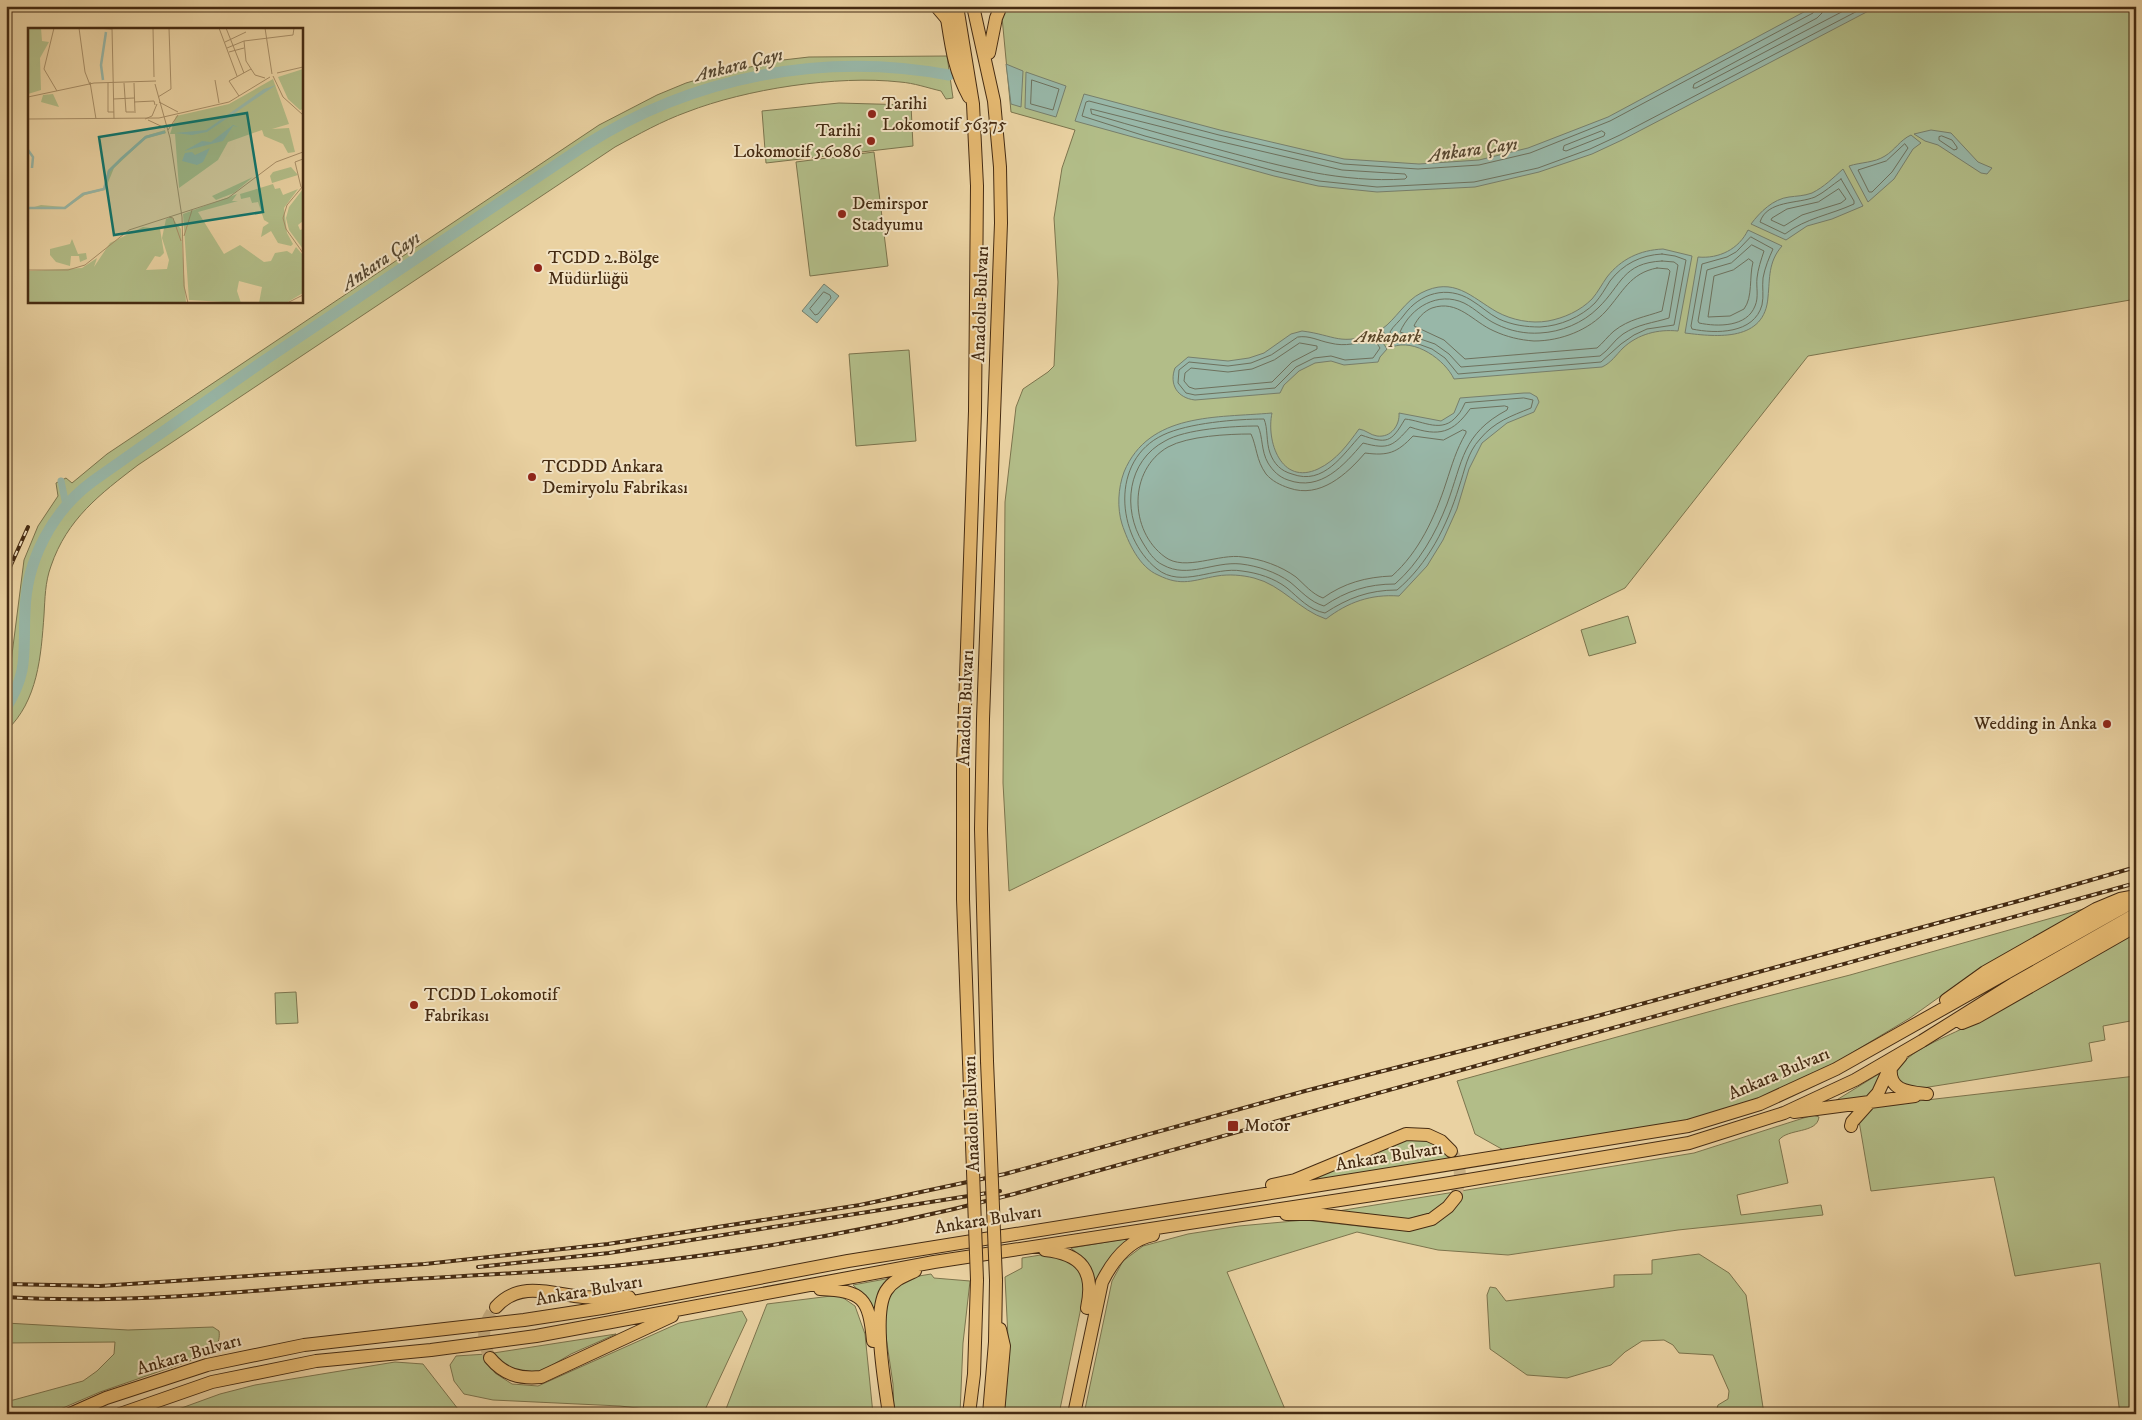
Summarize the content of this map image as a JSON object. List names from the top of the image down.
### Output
{
  "streets": {
    "main road": ["Anadolu Bulvarı", "Ankara Bulvarı"]
  },
  "water": ["Ankara Çayı"],
  "parks": ["Ankapark"],
  "places": {
    "other": [
      "Tarihi Lokomotif 56375",
      "Tarihi Lokomotif 56086",
      "Demirspor Stadyumu",
      "TCDD 2.Bölge Müdürlüğü",
      "TCDDD Ankara Demiryolu Fabrikası",
      "Wedding in Anka",
      "TCDD Lokomotif Fabrikası"
    ],
    "transit": ["Motor"]
  }
}
